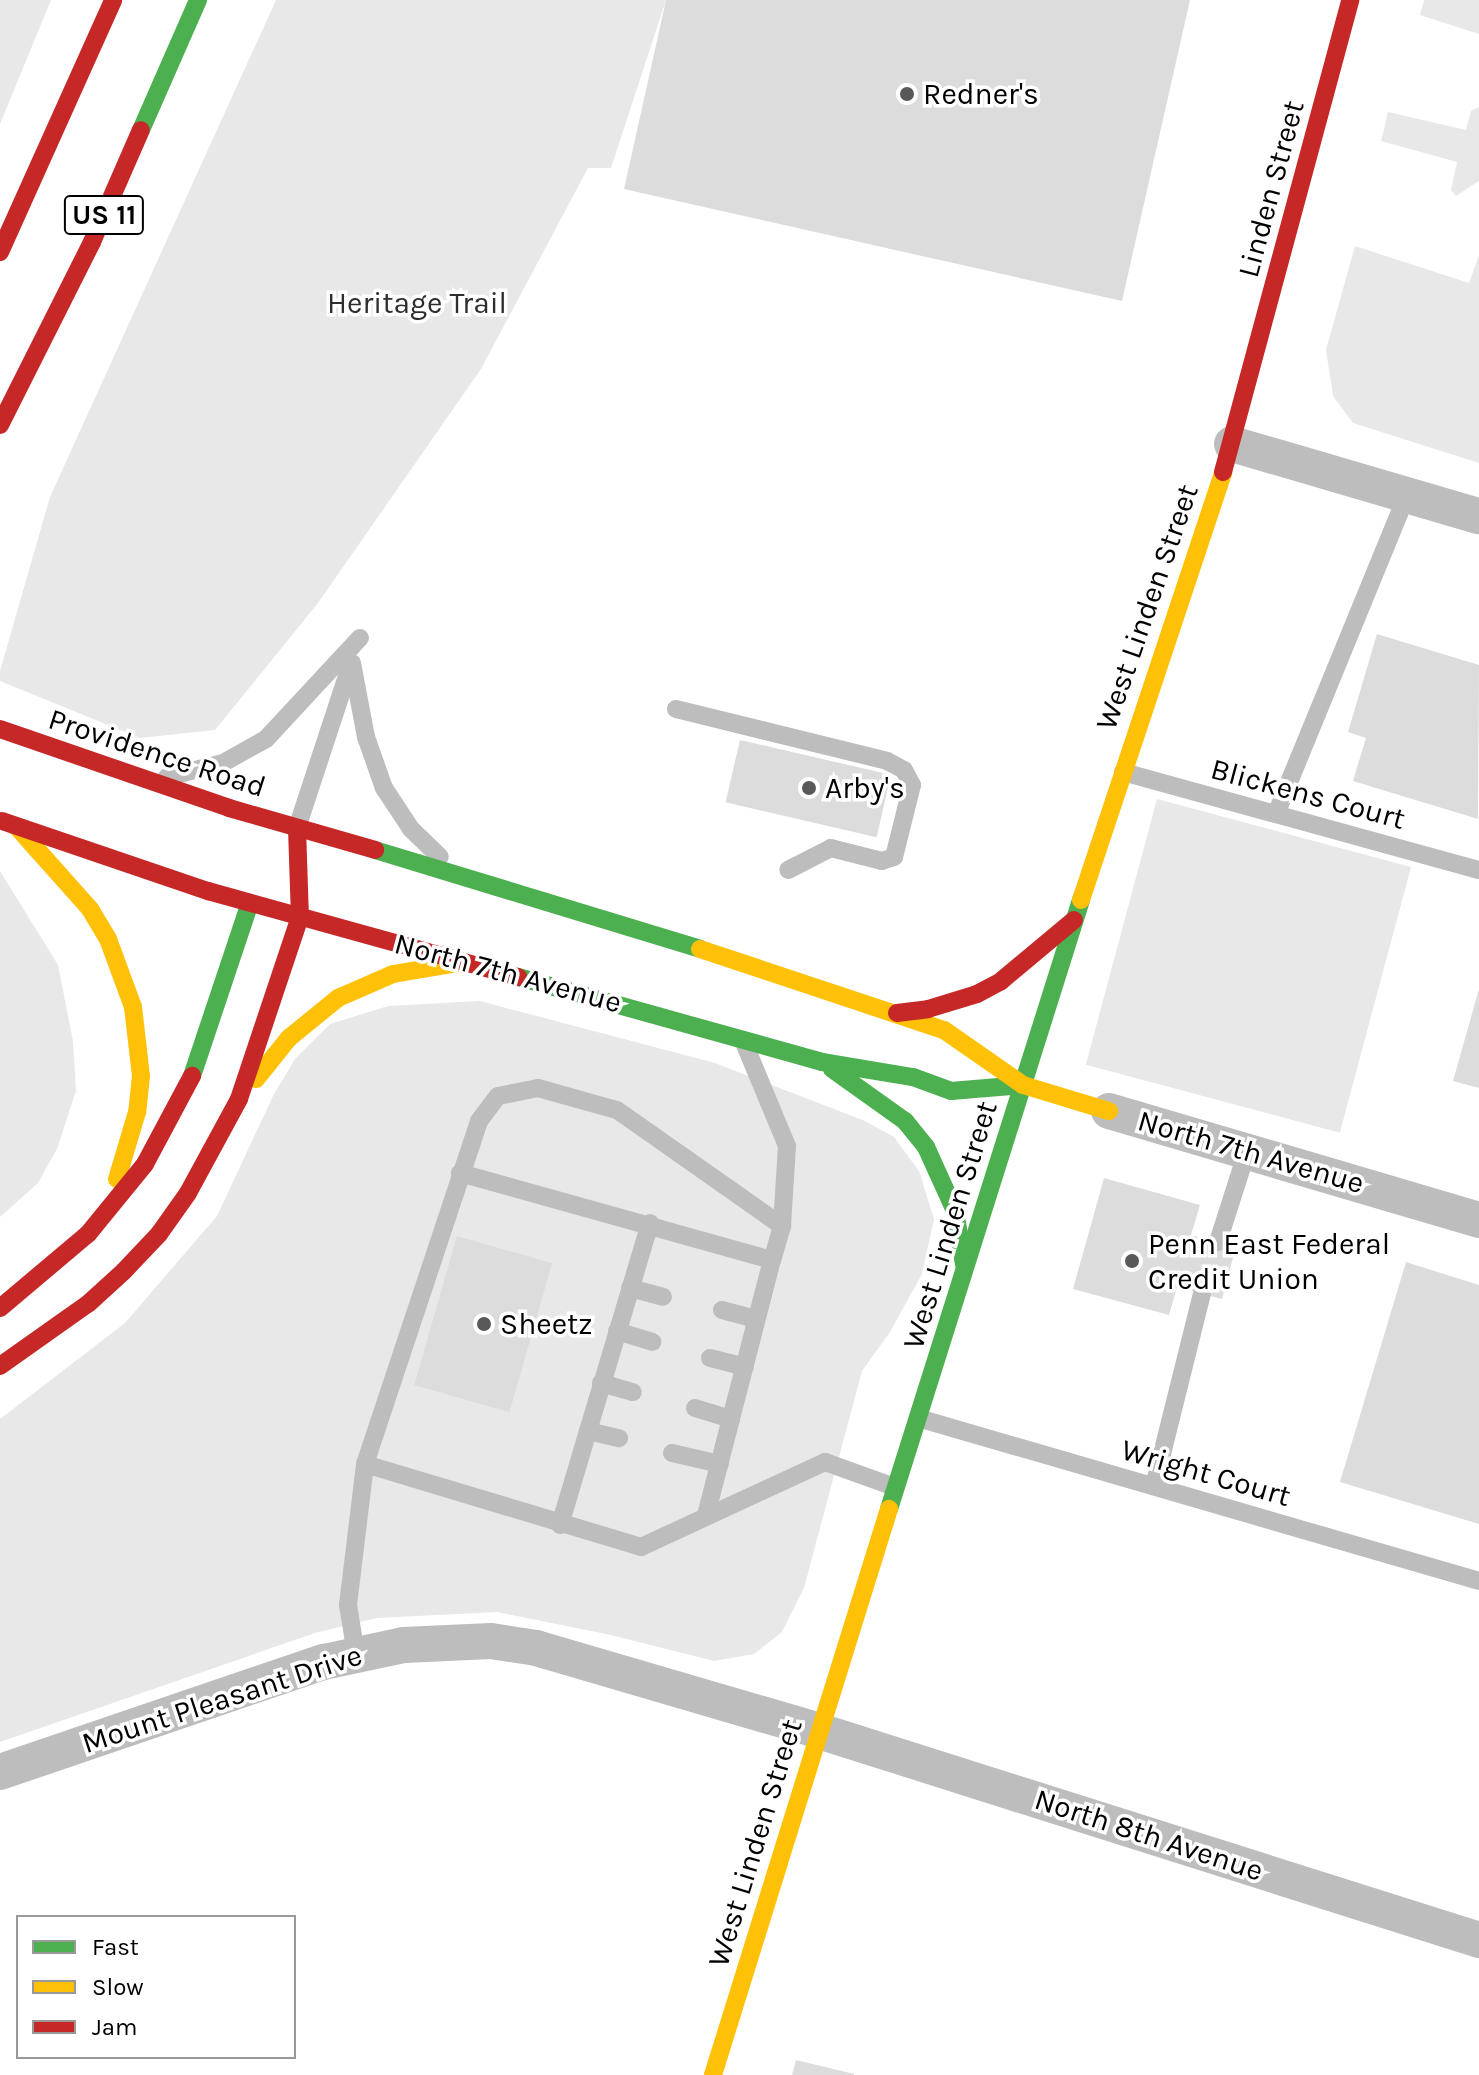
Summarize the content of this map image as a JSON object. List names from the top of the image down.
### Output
{
  "streets": {
    "main road": [
      "Linden Street",
      "US 11",
      "West Linden Street",
      "Providence Road",
      "North 7th Avenue"
    ],
    "street": ["Mount Pleasant Drive", "North 8th Avenue"],
    "lane": ["Blickens Court", "Wright Court"]
  },
  "crossings": [
    ["Linden Street", "West Linden Street"],
    ["West Linden Street", "Blickens Court"],
    ["West Linden Street", "North 7th Avenue"],
    ["West Linden Street", "Wright Court"],
    ["West Linden Street", "Mount Pleasant Drive"],
    ["West Linden Street", "North 8th Avenue"],
    ["Providence Road", "North 7th Avenue"],
    ["Mount Pleasant Drive", "North 8th Avenue"]
  ],
  "parks": ["Heritage Trail"],
  "places": [
    "Redner's",
    "Arby's",
    "Penn East Federal Credit Union",
    "Sheetz"
  ],
  "legend": ["Fast", "Slow", "Jam"]
}
